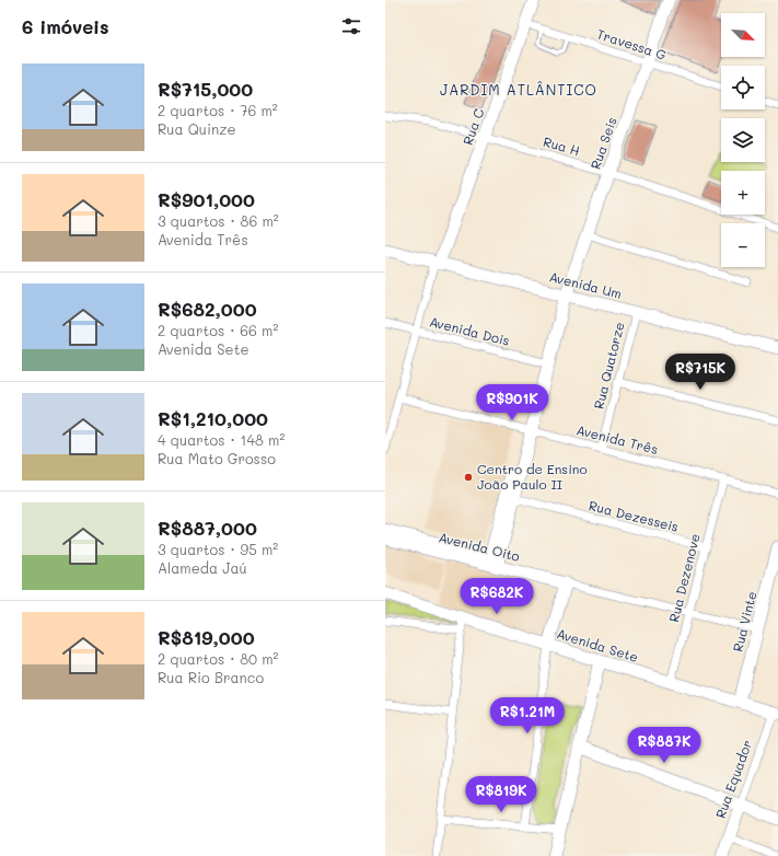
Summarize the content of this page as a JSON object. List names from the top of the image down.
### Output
{
  "streets": {
    "street": [
      "Travessa G",
      "Rua C",
      "Rua Seis",
      "Rua H",
      "Avenida Um",
      "Avenida Dois",
      "Rua Quatorze",
      "Avenida Três",
      "Rua Dezesseis",
      "Avenida Oito",
      "Rua Dezenove",
      "Rua Vinte",
      "Avenida Sete",
      "Rua Equador"
    ]
  },
  "crossings": [
    ["Travessa G", "Rua C"],
    ["Travessa G", "Rua Seis"],
    ["Rua C", "Rua H"],
    ["Rua C", "Avenida Um"],
    ["Rua Seis", "Rua H"],
    ["Rua Seis", "Avenida Um"],
    ["Rua Seis", "Avenida Dois"],
    ["Rua Seis", "Avenida Três"],
    ["Rua Seis", "Rua Dezesseis"],
    ["Rua Seis", "Avenida Oito"],
    ["Avenida Um", "Rua Quatorze"],
    ["Rua Quatorze", "Avenida Três"],
    ["Avenida Três", "Rua Dezenove"],
    ["Rua Dezesseis", "Rua Dezenove"],
    ["Rua Dezenove", "Avenida Sete"],
    ["Rua Vinte", "Avenida Sete"],
    ["Avenida Sete", "Rua Equador"]
  ],
  "districts": ["JARDIM ATLÂNTICO"],
  "places": ["Centro de Ensino João Paulo II"],
  "north": "bottom right",
  "page": {
    "heading": "6 imóveis",
    "map_buttons": ["+", "−"],
    "list": [
      {
        "name": "R$715,000",
        "note": "2 quartos · 76 m² · Rua Quinze"
      },
      {
        "name": "R$901,000",
        "note": "3 quartos · 86 m² · Avenida Três"
      },
      {
        "name": "R$682,000",
        "note": "2 quartos · 66 m² · Avenida Sete"
      },
      {
        "name": "R$1,210,000",
        "note": "4 quartos · 148 m² · Rua Mato Grosso"
      },
      {
        "name": "R$887,000",
        "note": "3 quartos · 95 m² · Alameda Jaú"
      },
      {
        "name": "R$819,000",
        "note": "2 quartos · 80 m² · Rua Rio Branco"
      }
    ],
    "price": [
      "R$715K",
      "R$901K",
      "R$682K",
      "R$1.21M",
      "R$887K",
      "R$819K"
    ]
  }
}
